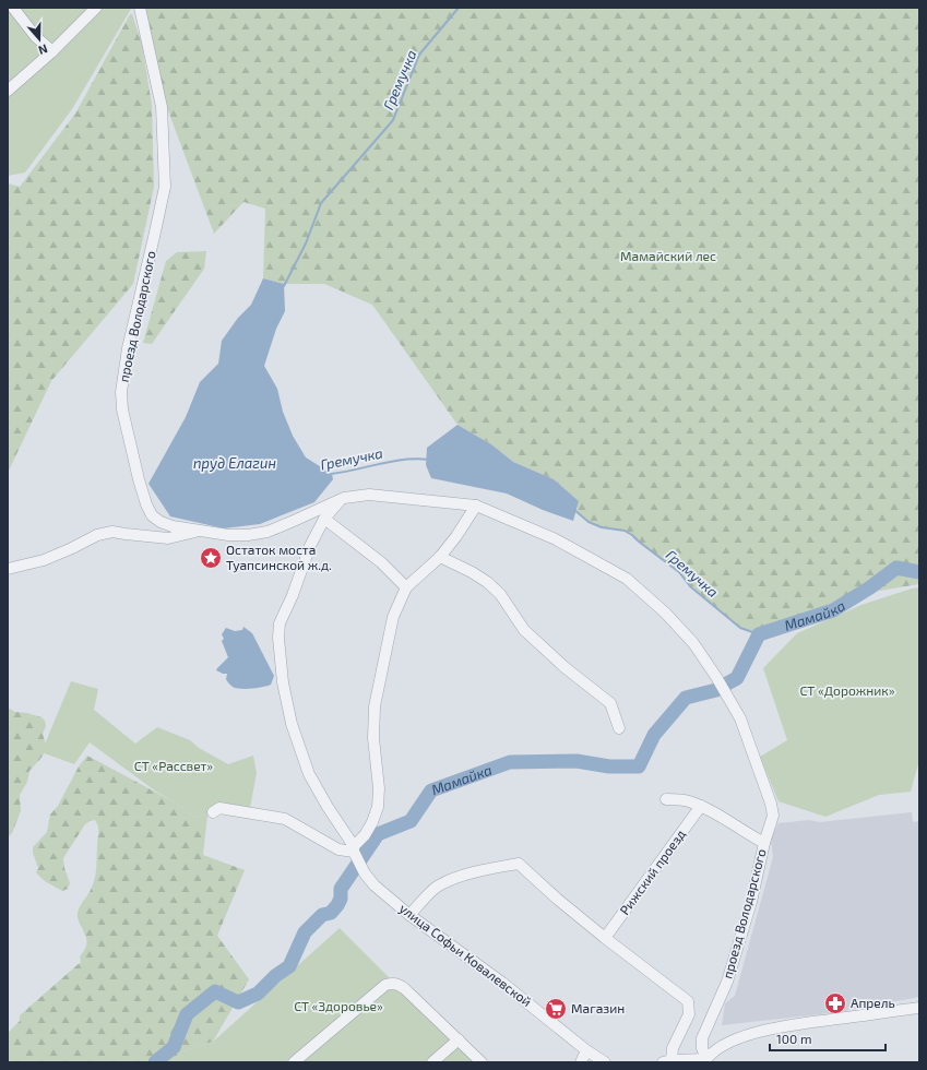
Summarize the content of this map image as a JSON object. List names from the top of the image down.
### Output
{
  "streets": {
    "street": ["проезд Володарского", "Рижский проезд", "улица Софьи Ковалевской"]
  },
  "crossings": [
    ["проезд Володарского", "Рижский проезд"],
    ["проезд Володарского", "улица Софьи Ковалевской"]
  ],
  "water": ["Гремучка", "пруд Елагин", "Мамайка"],
  "parks": [
    "Мамайский лес",
    "СТ «Дорожник»",
    "СТ «Рассвет»",
    "СТ «Здоровье»"
  ],
  "places": {
    "place": ["Остаток моста Туапсинской ж.д."],
    "pharmacy": ["Апрель"],
    "supermarket": ["Магазин"]
  },
  "scale_bar": "100 m",
  "north": "bottom"
}
